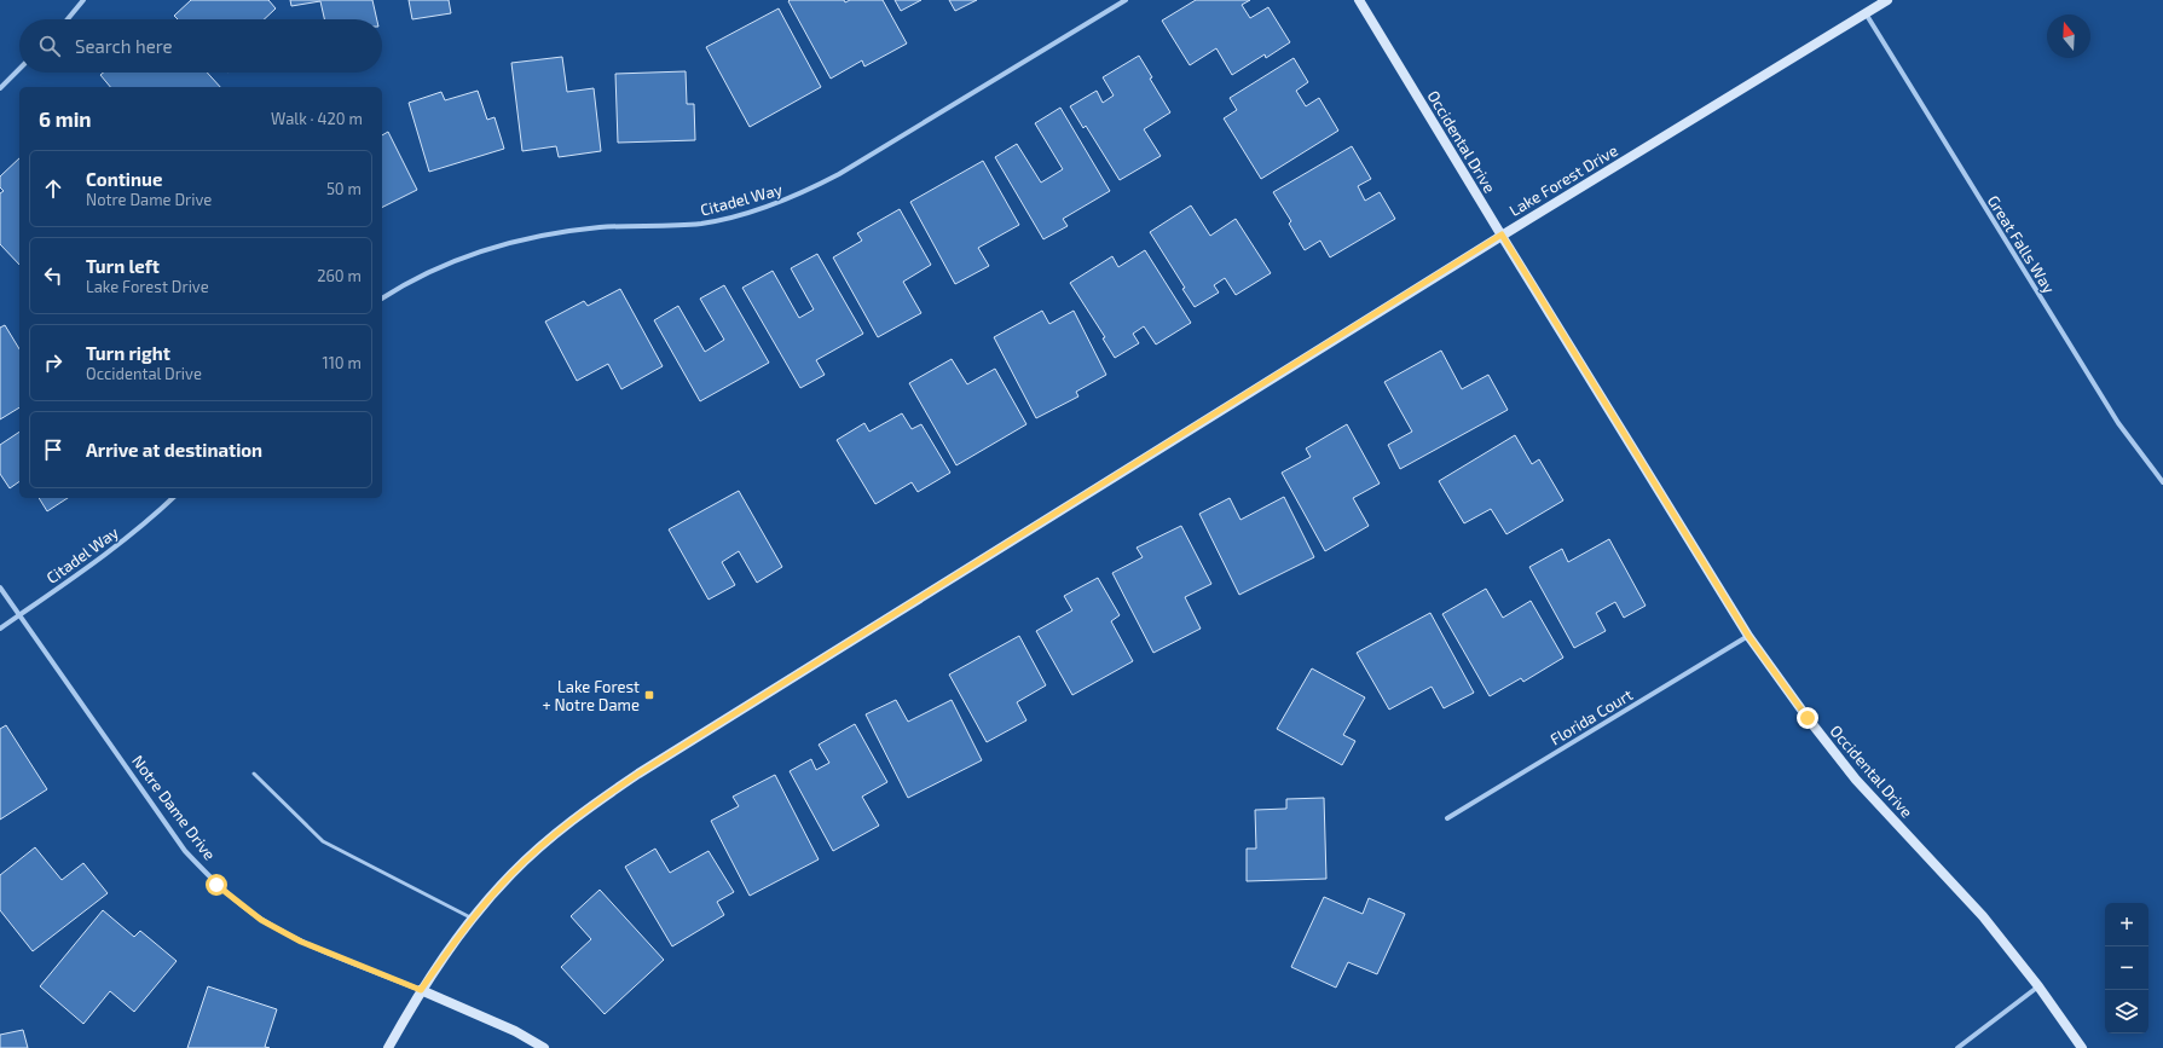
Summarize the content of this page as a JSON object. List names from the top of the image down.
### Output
{
  "streets": {
    "street": [
      "Occidental Drive",
      "Lake Forest Drive",
      "Citadel Way",
      "Great Falls Way",
      "Florida Court",
      "Notre Dame Drive"
    ]
  },
  "crossings": [
    ["Occidental Drive", "Lake Forest Drive"],
    ["Occidental Drive", "Florida Court"],
    ["Lake Forest Drive", "Great Falls Way"],
    ["Lake Forest Drive", "Notre Dame Drive"],
    ["Citadel Way", "Notre Dame Drive"]
  ],
  "places": {
    "transit": ["Lake Forest + Notre Dame"]
  },
  "north": "top",
  "page": {
    "search": "Search here",
    "heading": ["6 min", "Walk · 420 m"],
    "list": [
      ["Continue", "Notre Dame Drive", "50 m"],
      ["Turn left", "Lake Forest Drive", "260 m"],
      ["Turn right", "Occidental Drive", "110 m"],
      "Arrive at destination"
    ],
    "map_buttons": ["+", "−"]
  }
}
